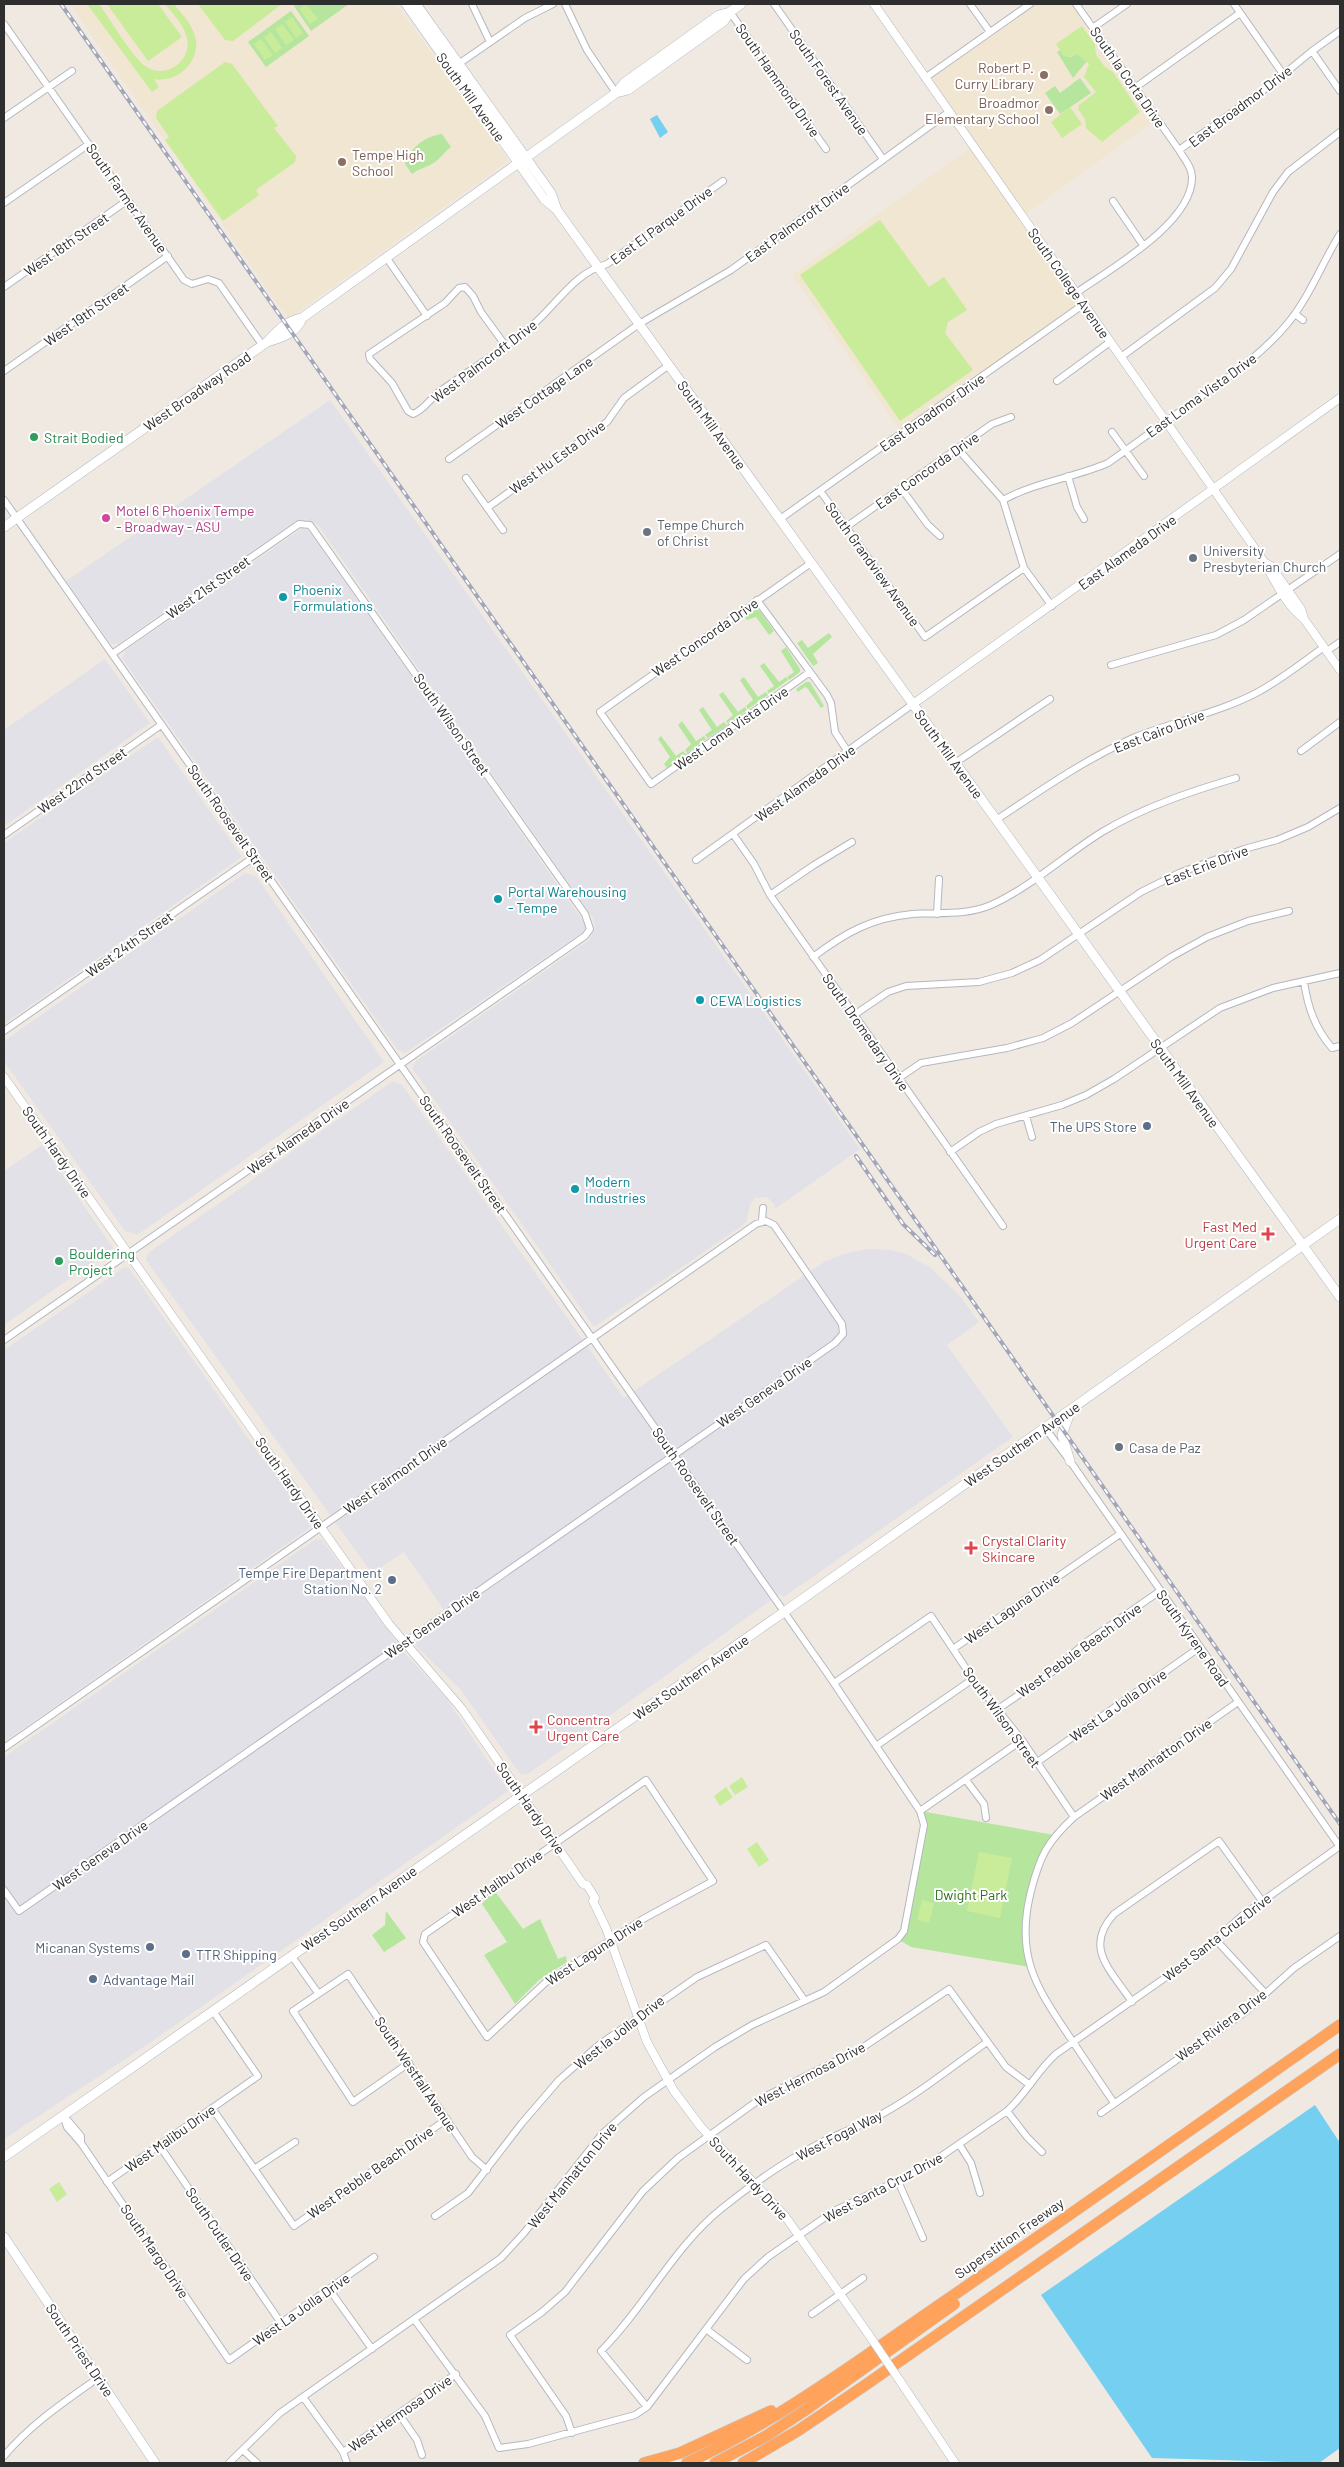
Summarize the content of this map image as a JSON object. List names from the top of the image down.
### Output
{
  "streets": {
    "highway": ["Superstition Freeway"],
    "main road": [
      "South Mill Avenue",
      "West Broadway Road",
      "West Southern Avenue",
      "South Priest Drive"
    ],
    "street": [
      "South la Corta Drive",
      "South Hammond Drive",
      "South Forest Avenue",
      "East Broadmor Drive",
      "South Farmer Avenue",
      "East Palmcroft Drive",
      "East El Parque Drive",
      "West 18th Street",
      "South College Avenue",
      "West 19th Street",
      "West Palmcroft Drive",
      "West Cottage Lane",
      "East Loma Vista Drive",
      "West Hu Esta Drive",
      "East Concorda Drive",
      "East Alameda Drive",
      "South Grandview Avenue",
      "West 21st Street",
      "West Concorda Drive",
      "South Wilson Street",
      "West Loma Vista Drive",
      "East Cairo Drive",
      "West 22nd Street",
      "West Alameda Drive",
      "South Roosevelt Street",
      "East Erie Drive",
      "West 24th Street",
      "South Dromedary Drive",
      "South Hardy Drive",
      "West Geneva Drive",
      "West Fairmont Drive",
      "West Laguna Drive",
      "South Kyrene Road",
      "West Pebble Beach Drive",
      "West La Jolla Drive",
      "West Manhatton Drive",
      "West Malibu Drive",
      "West Santa Cruz Drive",
      "West Riviera Drive",
      "West la Jolla Drive",
      "South Westfall Avenue",
      "West Hermosa Drive",
      "West Fogal Way",
      "South Cutler Drive",
      "South Margo Drive"
    ]
  },
  "crossings": [
    ["South la Corta Drive", "East Broadmor Drive"],
    ["South Hammond Drive", "West Broadway Road"],
    ["South Forest Avenue", "East Palmcroft Drive"],
    ["South Mill Avenue", "East Broadmor Drive"],
    ["South Mill Avenue", "East Palmcroft Drive"],
    ["South Mill Avenue", "East El Parque Drive"],
    ["South Mill Avenue", "West Palmcroft Drive"],
    ["South Mill Avenue", "West Broadway Road"],
    ["South Mill Avenue", "West Cottage Lane"],
    ["South Mill Avenue", "West Hu Esta Drive"],
    ["South Mill Avenue", "East Alameda Drive"],
    ["South Mill Avenue", "West Concorda Drive"],
    ["South Mill Avenue", "East Cairo Drive"],
    ["South Mill Avenue", "West Alameda Drive"],
    ["South Mill Avenue", "East Erie Drive"],
    ["South Mill Avenue", "West Southern Avenue"],
    ["East Broadmor Drive", "South College Avenue"],
    ["East Broadmor Drive", "South Grandview Avenue"],
    ["South Farmer Avenue", "West 18th Street"],
    ["South Farmer Avenue", "West 19th Street"],
    ["South Farmer Avenue", "West Broadway Road"],
    ["East Palmcroft Drive", "South College Avenue"],
    ["East Palmcroft Drive", "West Cottage Lane"],
    ["East El Parque Drive", "West Palmcroft Drive"],
    ["South College Avenue", "East Loma Vista Drive"],
    ["South College Avenue", "East Alameda Drive"],
    ["South College Avenue", "East Cairo Drive"],
    ["West Broadway Road", "South Roosevelt Street"],
    ["East Concorda Drive", "South Grandview Avenue"],
    ["East Alameda Drive", "West Alameda Drive"],
    ["West 21st Street", "South Wilson Street"],
    ["West 21st Street", "South Roosevelt Street"],
    ["West Concorda Drive", "West Loma Vista Drive"],
    ["South Wilson Street", "West Alameda Drive"],
    ["South Wilson Street", "South Roosevelt Street"],
    ["South Wilson Street", "West Laguna Drive"],
    ["South Wilson Street", "West Pebble Beach Drive"],
    ["South Wilson Street", "West La Jolla Drive"],
    ["South Wilson Street", "West Manhatton Drive"],
    ["West 22nd Street", "South Roosevelt Street"],
    ["West Alameda Drive", "South Roosevelt Street"],
    ["West Alameda Drive", "South Dromedary Drive"],
    ["West Alameda Drive", "South Hardy Drive"],
    ["South Roosevelt Street", "West 24th Street"],
    ["South Roosevelt Street", "West Geneva Drive"],
    ["South Roosevelt Street", "West Southern Avenue"],
    ["South Roosevelt Street", "West Fairmont Drive"],
    ["South Roosevelt Street", "West Manhatton Drive"],
    ["East Erie Drive", "South Dromedary Drive"],
    ["South Hardy Drive", "West Geneva Drive"],
    ["South Hardy Drive", "West Southern Avenue"],
    ["South Hardy Drive", "West Fairmont Drive"],
    ["South Hardy Drive", "West Laguna Drive"],
    ["South Hardy Drive", "West Manhatton Drive"],
    ["South Hardy Drive", "West Malibu Drive"],
    ["South Hardy Drive", "West Santa Cruz Drive"],
    ["South Hardy Drive", "West la Jolla Drive"],
    ["South Hardy Drive", "West Hermosa Drive"],
    ["South Hardy Drive", "West Fogal Way"],
    ["West Geneva Drive", "West Fairmont Drive"],
    ["West Southern Avenue", "South Kyrene Road"],
    ["West Southern Avenue", "West Malibu Drive"],
    ["West Southern Avenue", "South Margo Drive"],
    ["West Laguna Drive", "South Kyrene Road"],
    ["West Laguna Drive", "West Malibu Drive"],
    ["South Kyrene Road", "West Pebble Beach Drive"],
    ["South Kyrene Road", "West La Jolla Drive"],
    ["South Kyrene Road", "West Manhatton Drive"],
    ["South Kyrene Road", "West Santa Cruz Drive"],
    ["West Pebble Beach Drive", "South Westfall Avenue"],
    ["West La Jolla Drive", "South Cutler Drive"],
    ["West La Jolla Drive", "South Margo Drive"],
    ["West Manhatton Drive", "West la Jolla Drive"],
    ["West Malibu Drive", "South Cutler Drive"],
    ["West Malibu Drive", "South Margo Drive"],
    ["West Santa Cruz Drive", "West Hermosa Drive"],
    ["West Santa Cruz Drive", "West Fogal Way"],
    ["West la Jolla Drive", "South Westfall Avenue"],
    ["West Hermosa Drive", "West Fogal Way"]
  ],
  "parks": ["Dwight Park"],
  "places": {
    "other": [
      "Robert P. Curry Library",
      "Broadmor Elementary School",
      "Tempe High School",
      "Strait Bodied",
      "Motel 6 Phoenix Tempe - Broadway - ASU",
      "Tempe Church of Christ",
      "University Presbyterian Church",
      "Phoenix Formulations",
      "Portal Warehousing - Tempe",
      "CEVA Logistics",
      "The UPS Store",
      "Modern Industries",
      "Bouldering Project",
      "Casa de Paz",
      "Tempe Fire Department Station No. 2",
      "Micanan Systems",
      "TTR Shipping",
      "Advantage Mail"
    ],
    "health": ["Fast Med Urgent Care", "Crystal Clarity Skincare", "Concentra Urgent Care"]
  }
}
